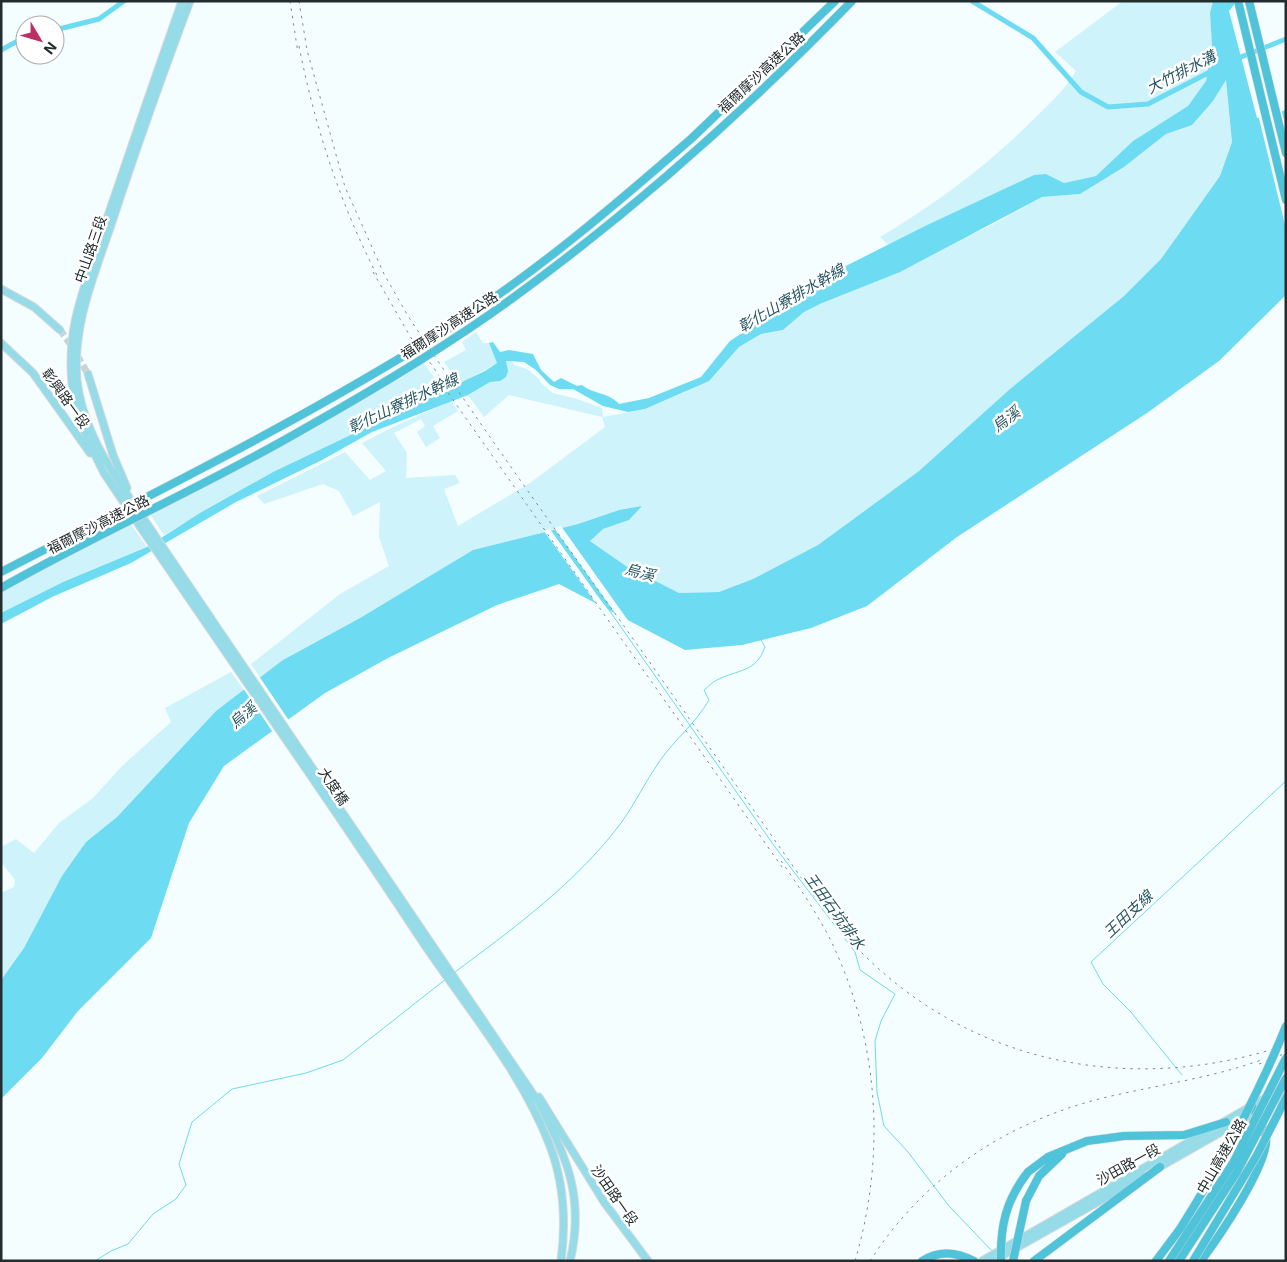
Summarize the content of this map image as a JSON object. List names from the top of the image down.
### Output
{
  "streets": {
    "highway": ["福爾摩沙高速公路", "中山高速公路"],
    "main road": [
      "中山路三段",
      "彰興路一段",
      "大度橋",
      "沙田路一段"
    ]
  },
  "crossings": [
    ["中山路三段", "彰興路一段"],
    ["中山路三段", "大度橋"],
    ["彰興路一段", "大度橋"],
    ["大度橋", "沙田路一段"]
  ],
  "water": [
    "大竹排水溝",
    "彰化山寮排水幹線",
    "烏溪",
    "王田石坑排水",
    "王田支線"
  ],
  "north": "bottom right"
}
